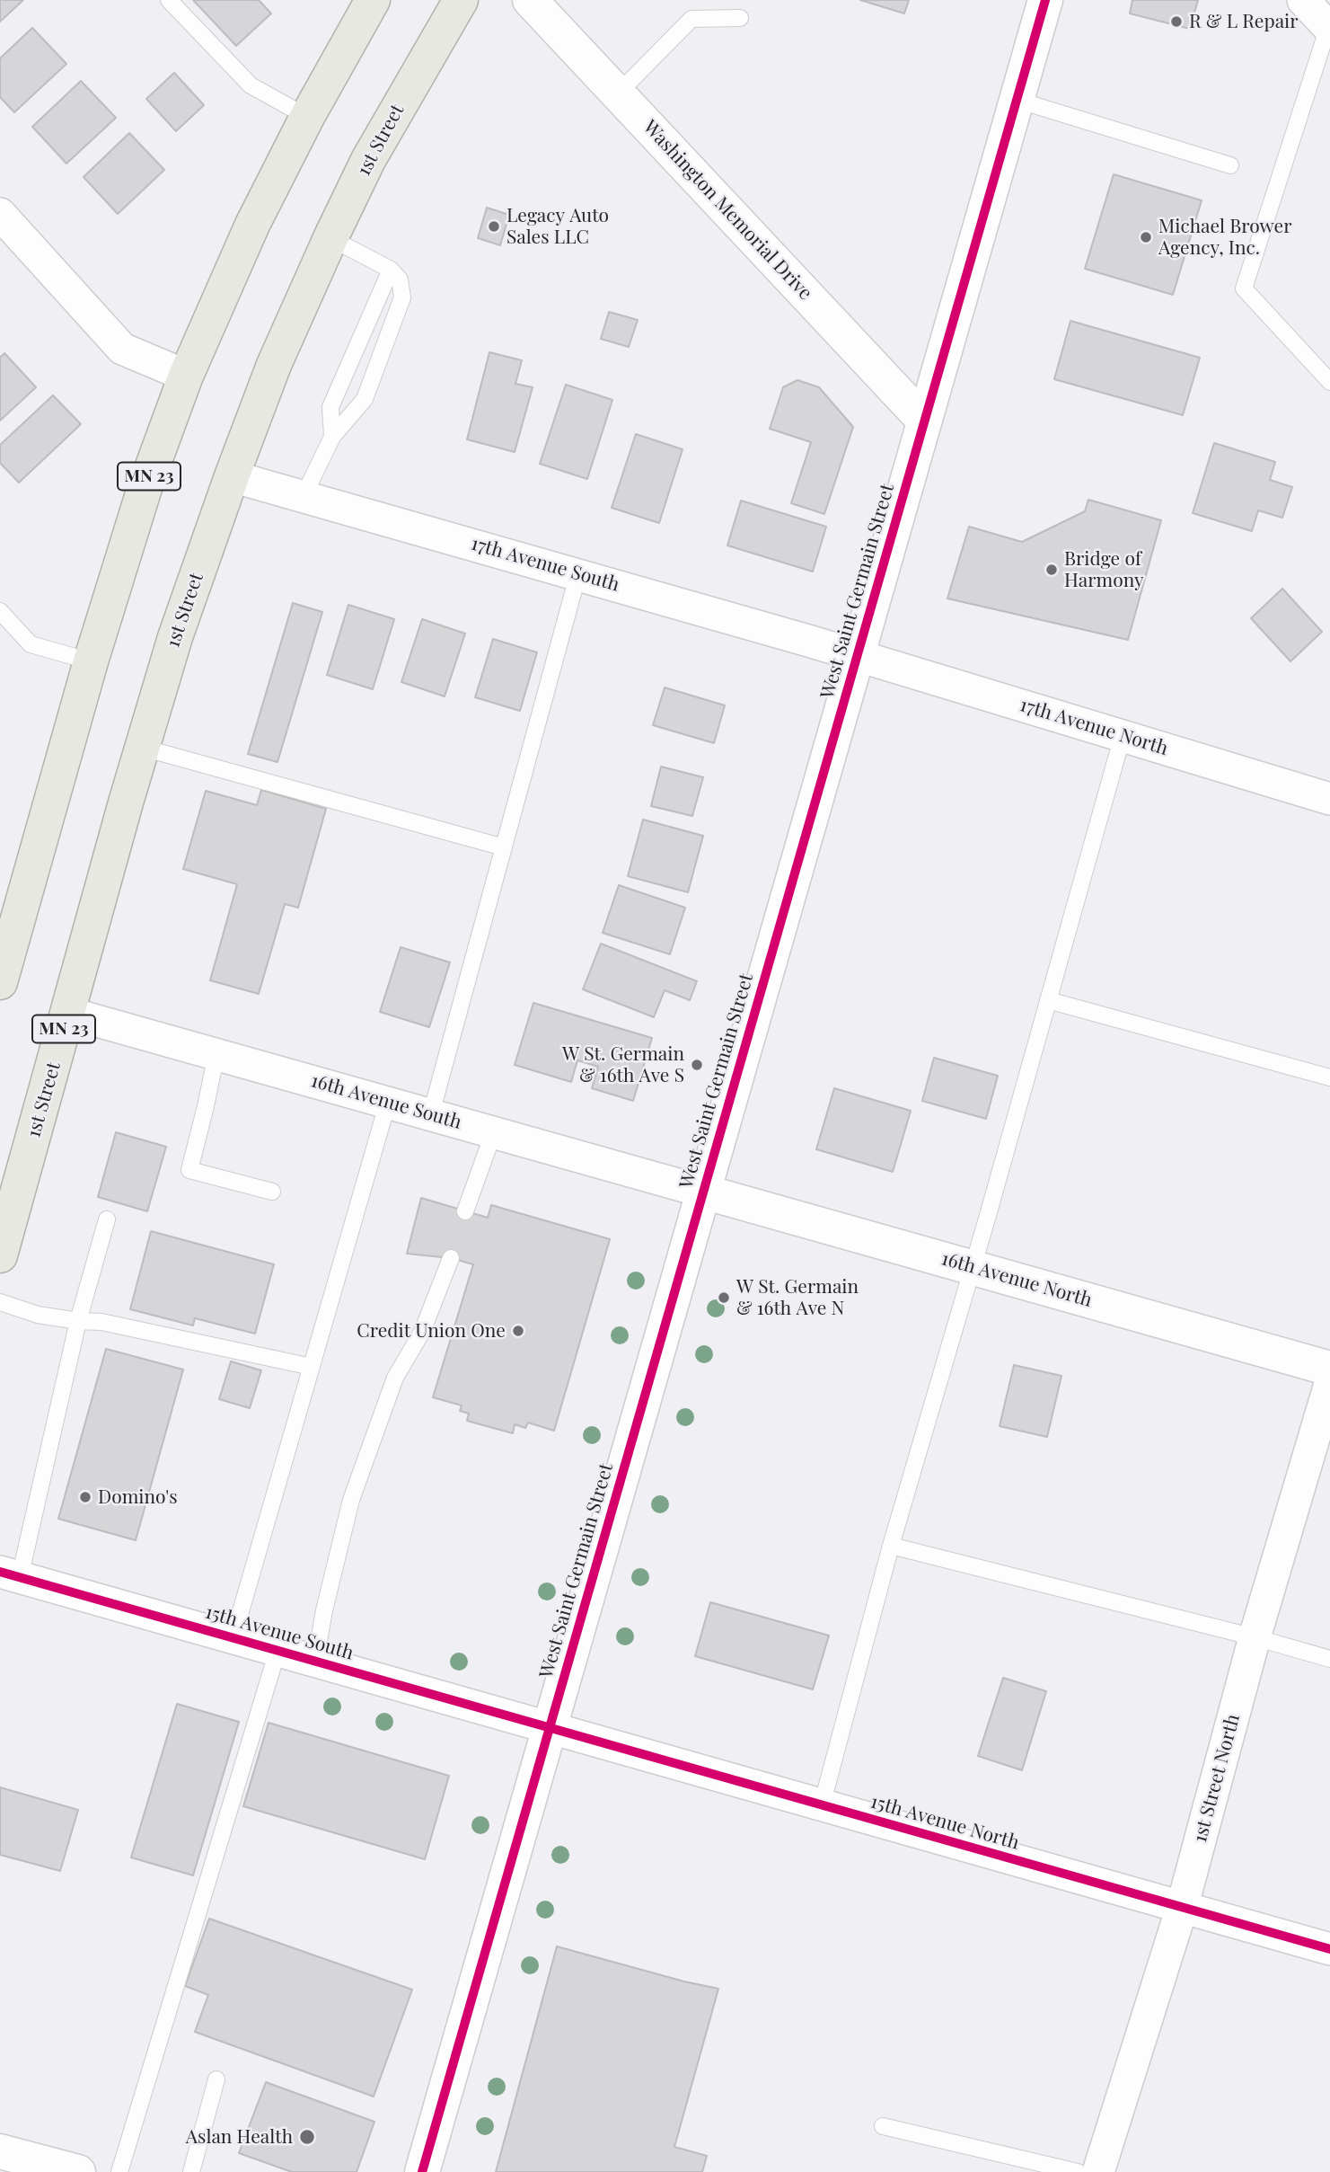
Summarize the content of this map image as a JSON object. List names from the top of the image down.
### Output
{
  "streets": {
    "highway": ["1st Street", "MN 23"],
    "street": [
      "Washington Memorial Drive",
      "17th Avenue South",
      "West Saint Germain Street",
      "17th Avenue North",
      "16th Avenue South",
      "16th Avenue North",
      "15th Avenue South",
      "1st Street North",
      "15th Avenue North"
    ]
  },
  "crossings": [
    ["1st Street", "17th Avenue South"],
    ["1st Street", "16th Avenue South"],
    ["Washington Memorial Drive", "West Saint Germain Street"],
    ["17th Avenue South", "West Saint Germain Street"],
    ["17th Avenue South", "17th Avenue North"],
    ["West Saint Germain Street", "17th Avenue North"],
    ["West Saint Germain Street", "16th Avenue South"],
    ["West Saint Germain Street", "16th Avenue North"],
    ["West Saint Germain Street", "15th Avenue South"],
    ["West Saint Germain Street", "15th Avenue North"],
    ["16th Avenue South", "16th Avenue North"],
    ["15th Avenue South", "15th Avenue North"],
    ["1st Street North", "15th Avenue North"]
  ],
  "places": [
    "R & L Repair",
    "Legacy Auto Sales LLC",
    "Michael Brower Agency, Inc.",
    "Bridge of Harmony",
    "W St. Germain & 16th Ave S",
    "W St. Germain & 16th Ave N",
    "Credit Union One",
    "Domino's",
    "Aslan Health"
  ]
}
